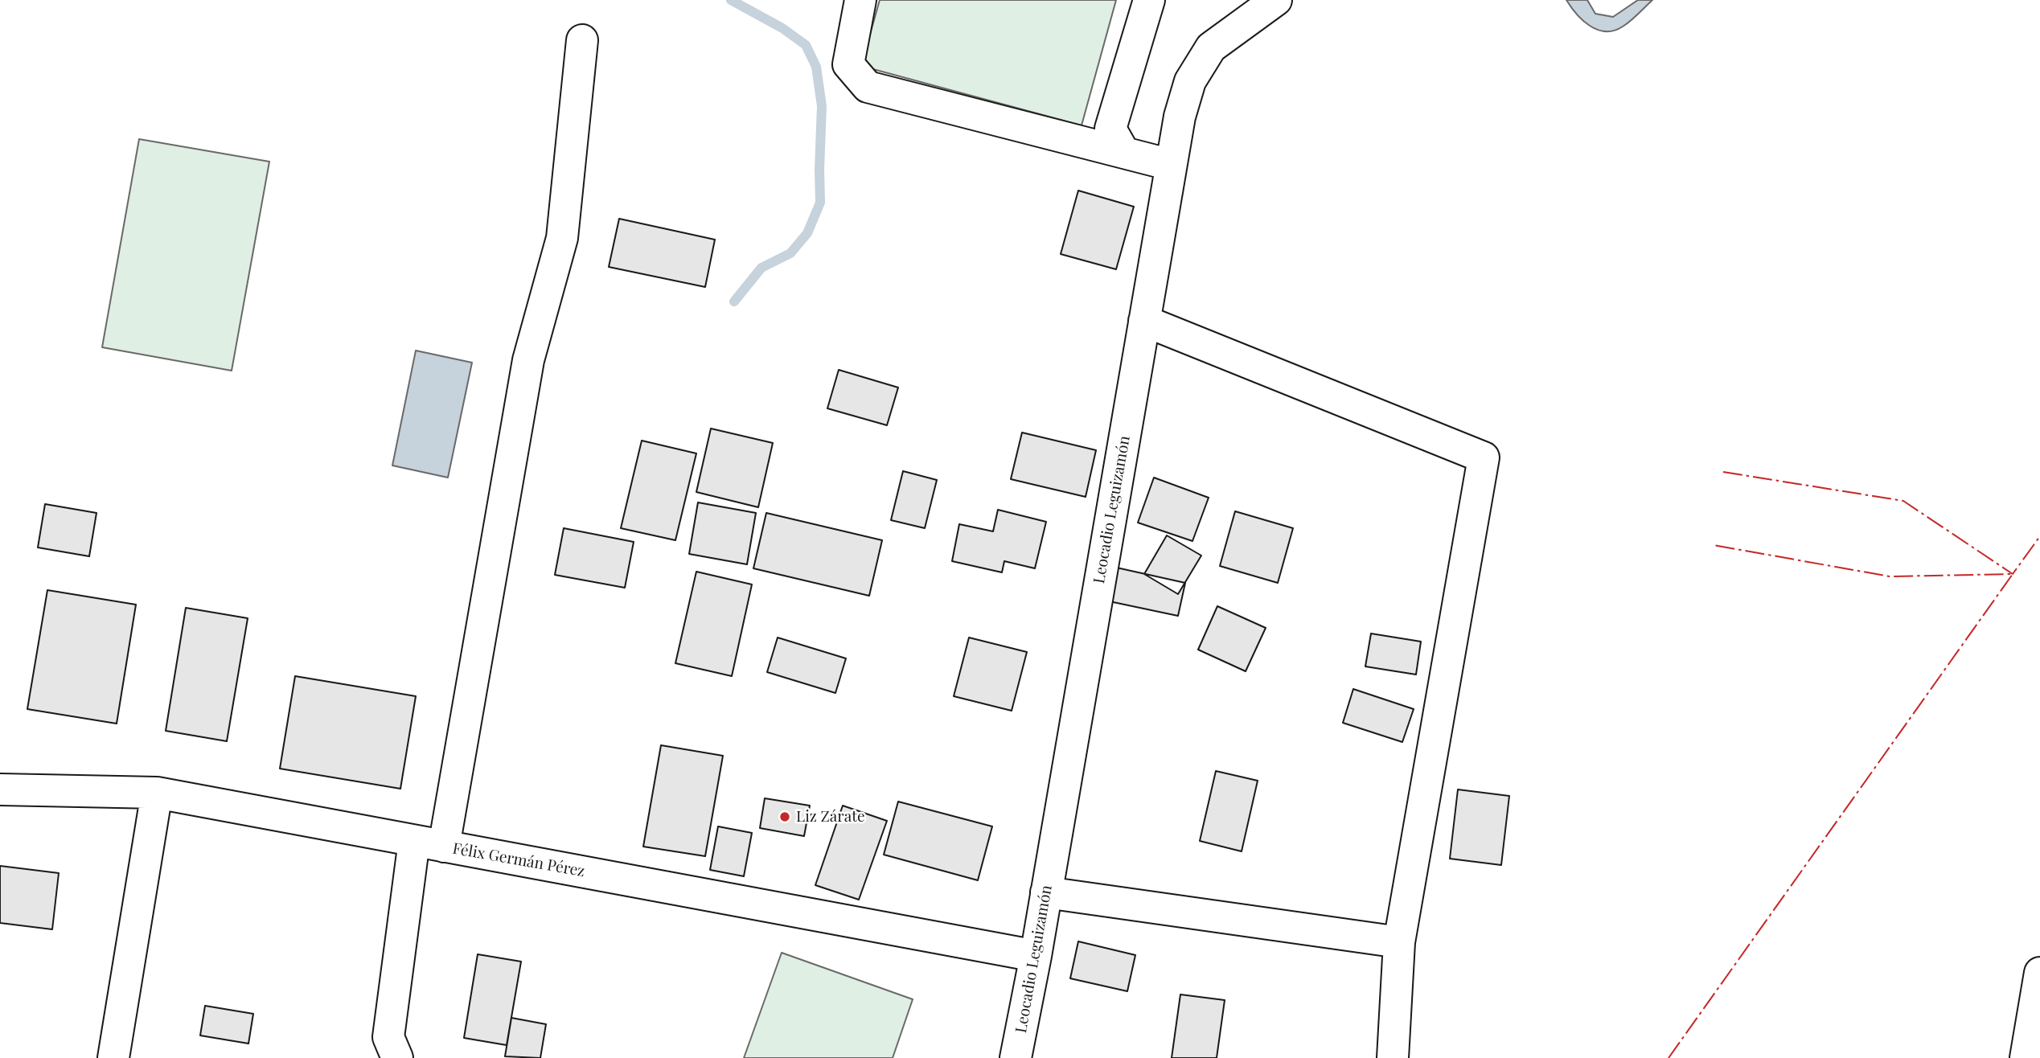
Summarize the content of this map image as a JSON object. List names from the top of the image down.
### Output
{
  "streets": {
    "street": ["Leocadio Leguizamón", "Félix Germán Pérez"]
  },
  "crossings": [
    ["Leocadio Leguizamón", "Félix Germán Pérez"]
  ],
  "places": ["Liz Zárate"]
}
